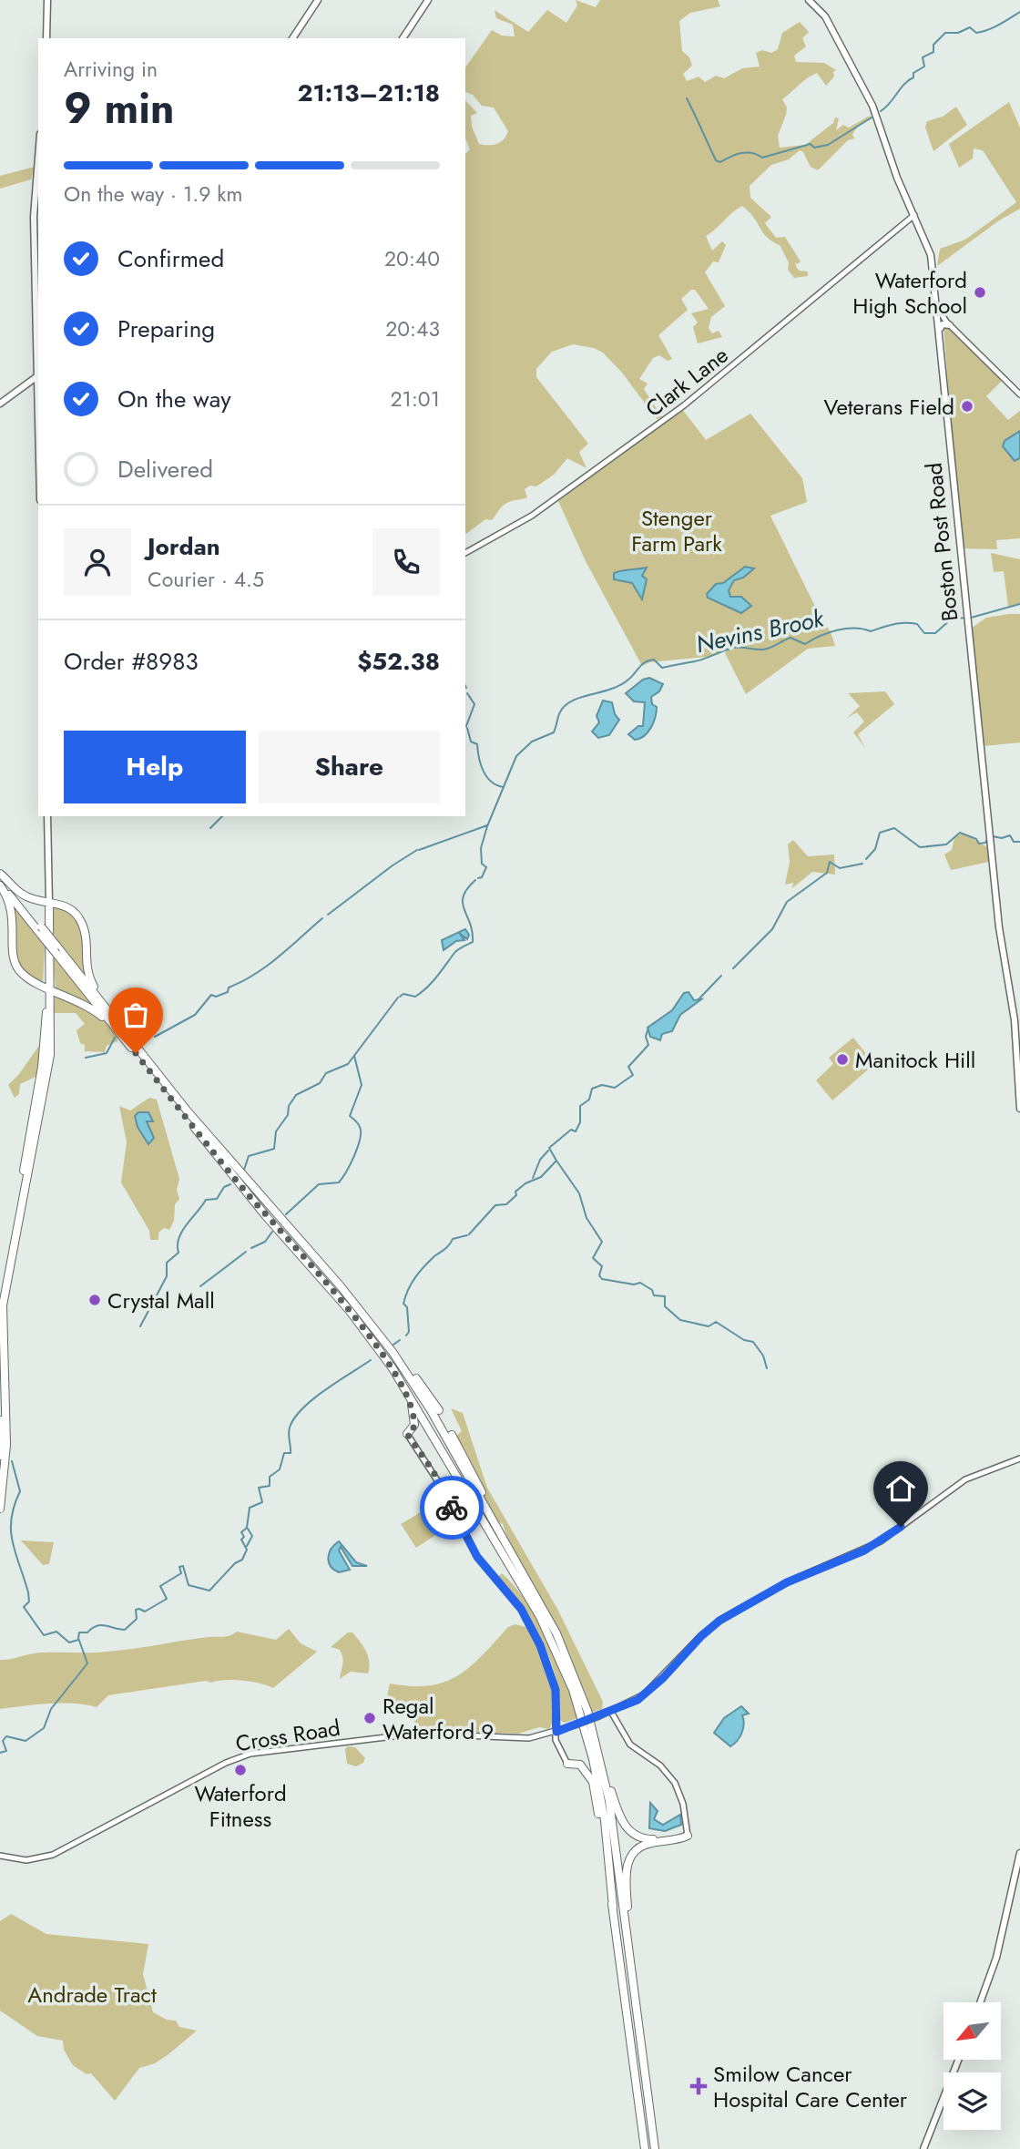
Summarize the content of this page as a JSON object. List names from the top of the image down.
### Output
{
  "streets": {
    "main road": ["Clark Lane", "Boston Post Road", "Cross Road"]
  },
  "crossings": [
    ["Clark Lane", "Boston Post Road"]
  ],
  "water": ["Nevins Brook"],
  "parks": ["Stenger Farm Park", "Andrade Tract"],
  "places": {
    "other": [
      "Waterford High School",
      "Veterans Field",
      "Manitock Hill",
      "Crystal Mall",
      "Regal Waterford 9",
      "Waterford Fitness"
    ],
    "health": ["Smilow Cancer Hospital Care Center"]
  },
  "north": "bottom left",
  "page": {
    "heading": ["9 min", "Arriving in", "21:13–21:18"],
    "panel": [
      "Jordan",
      "Courier · 4.5",
      "Order #8983",
      "$52.38"
    ],
    "bar": "On the way · 1.9 km",
    "list": [
      ["Confirmed", "20:40"],
      ["Preparing", "20:43"],
      ["On the way", "21:01"],
      "Delivered"
    ],
    "buttons": ["Help", "Share"]
  }
}
